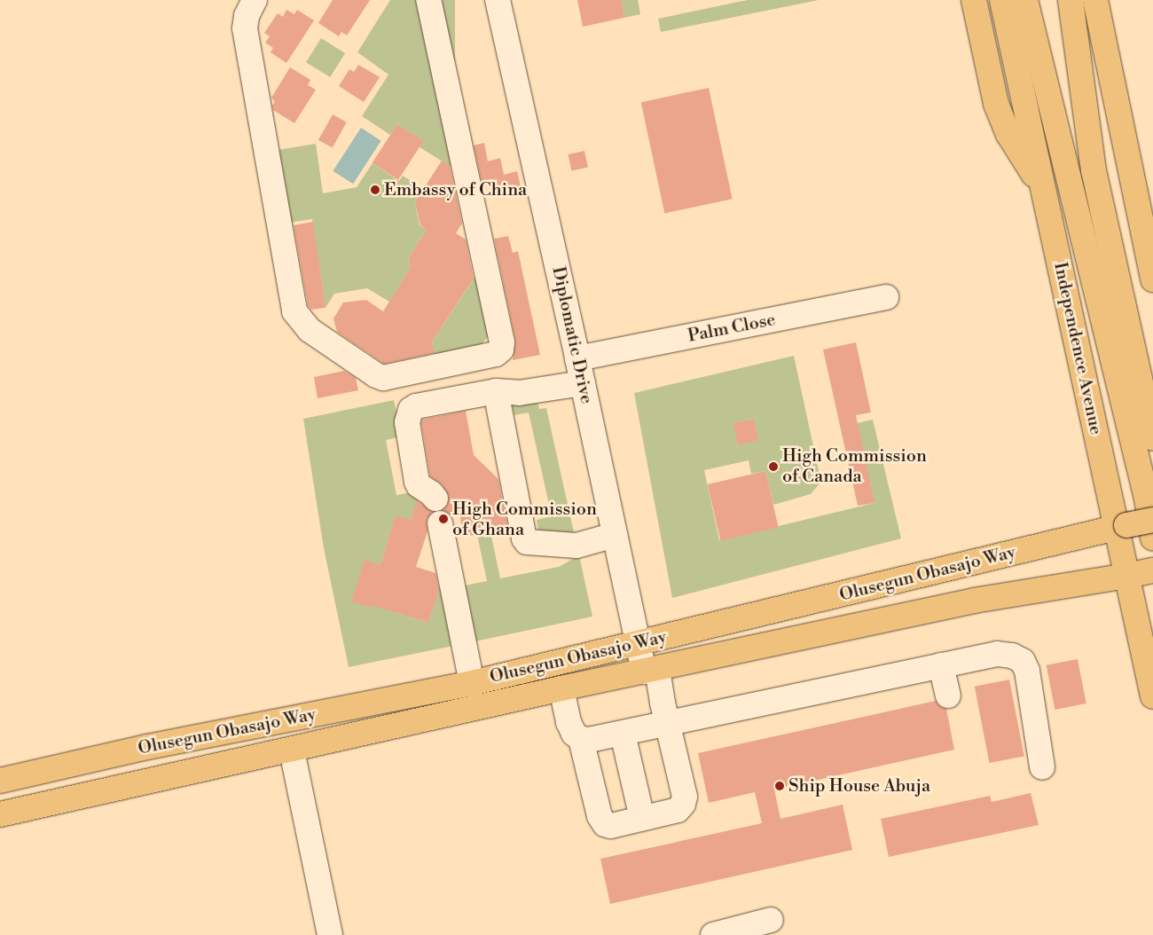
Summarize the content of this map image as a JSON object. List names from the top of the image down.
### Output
{
  "streets": {
    "main road": ["Independence Avenue", "Olusegun Obasajo Way"],
    "street": ["Palm Close", "Diplomatic Drive"]
  },
  "crossings": [
    ["Palm Close", "Diplomatic Drive"],
    ["Diplomatic Drive", "Olusegun Obasajo Way"],
    ["Independence Avenue", "Olusegun Obasajo Way"]
  ],
  "places": [
    "Embassy of China",
    "High Commission of Canada",
    "High Commission of Ghana",
    "Ship House Abuja"
  ]
}
